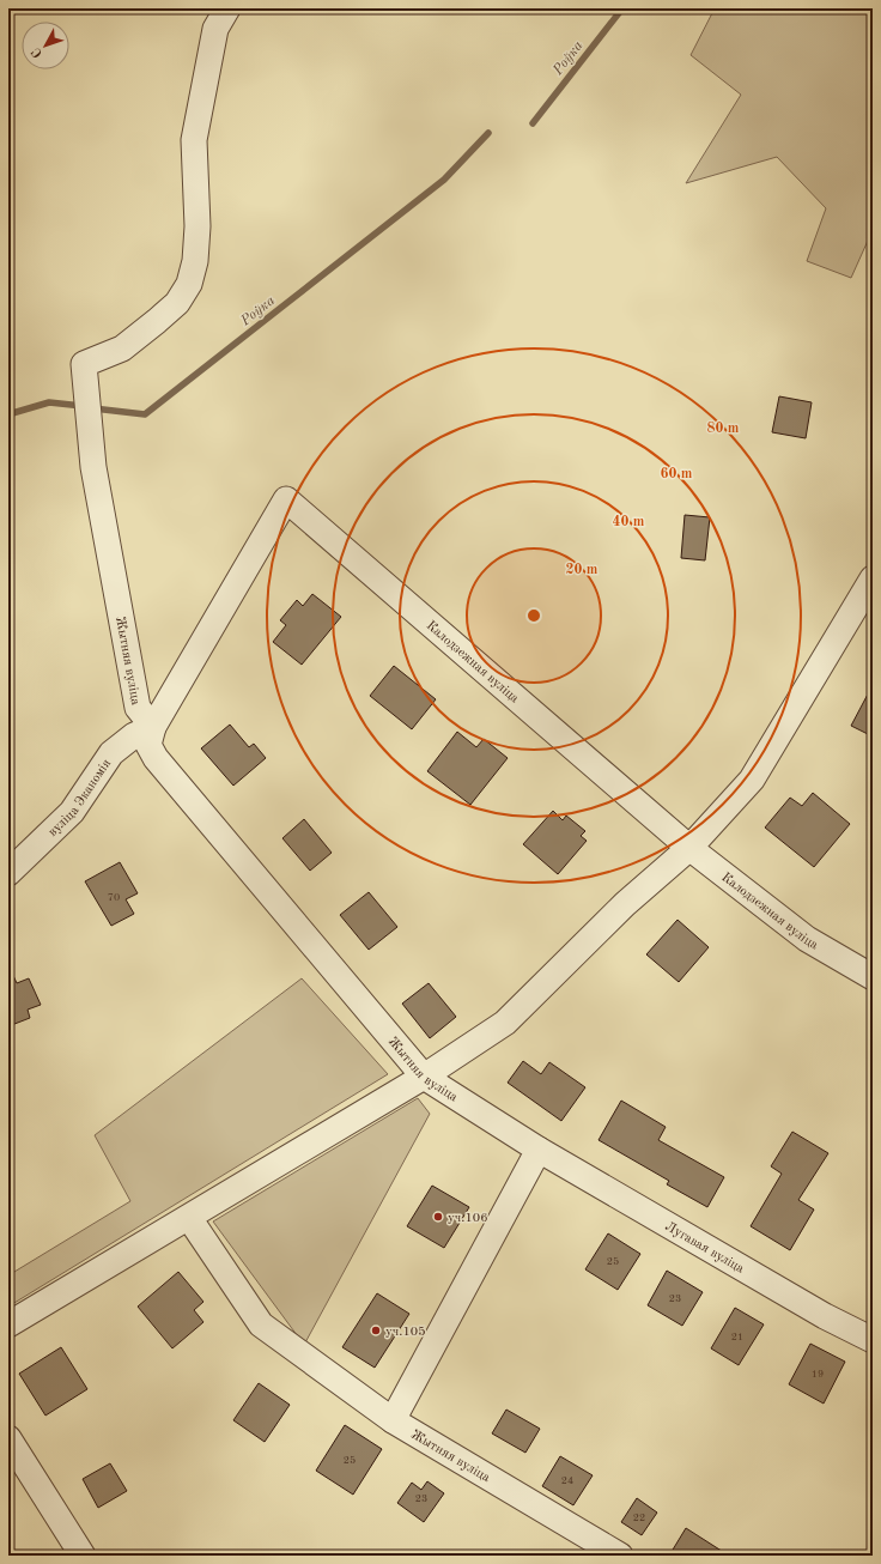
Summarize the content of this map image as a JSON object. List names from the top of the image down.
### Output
{
  "streets": {
    "street": [
      "Жытняя вуліца",
      "Калодзежная вуліца",
      "вуліца Эканомія",
      "Лугавая вуліца"
    ]
  },
  "crossings": [
    ["Жытняя вуліца", "Калодзежная вуліца"],
    ["Жытняя вуліца", "вуліца Эканомія"],
    ["Жытняя вуліца", "Лугавая вуліца"],
    ["Калодзежная вуліца", "вуліца Эканомія"]
  ],
  "water": ["Роўка"],
  "places": ["уч.106", "уч.105"],
  "house_numbers": [
    "70",
    "25",
    "23",
    "21",
    "19",
    "25",
    "24",
    "23",
    "22"
  ],
  "north": "bottom left",
  "rings": [
    "80 m",
    "60 m",
    "40 m",
    "20 m"
  ]
}
